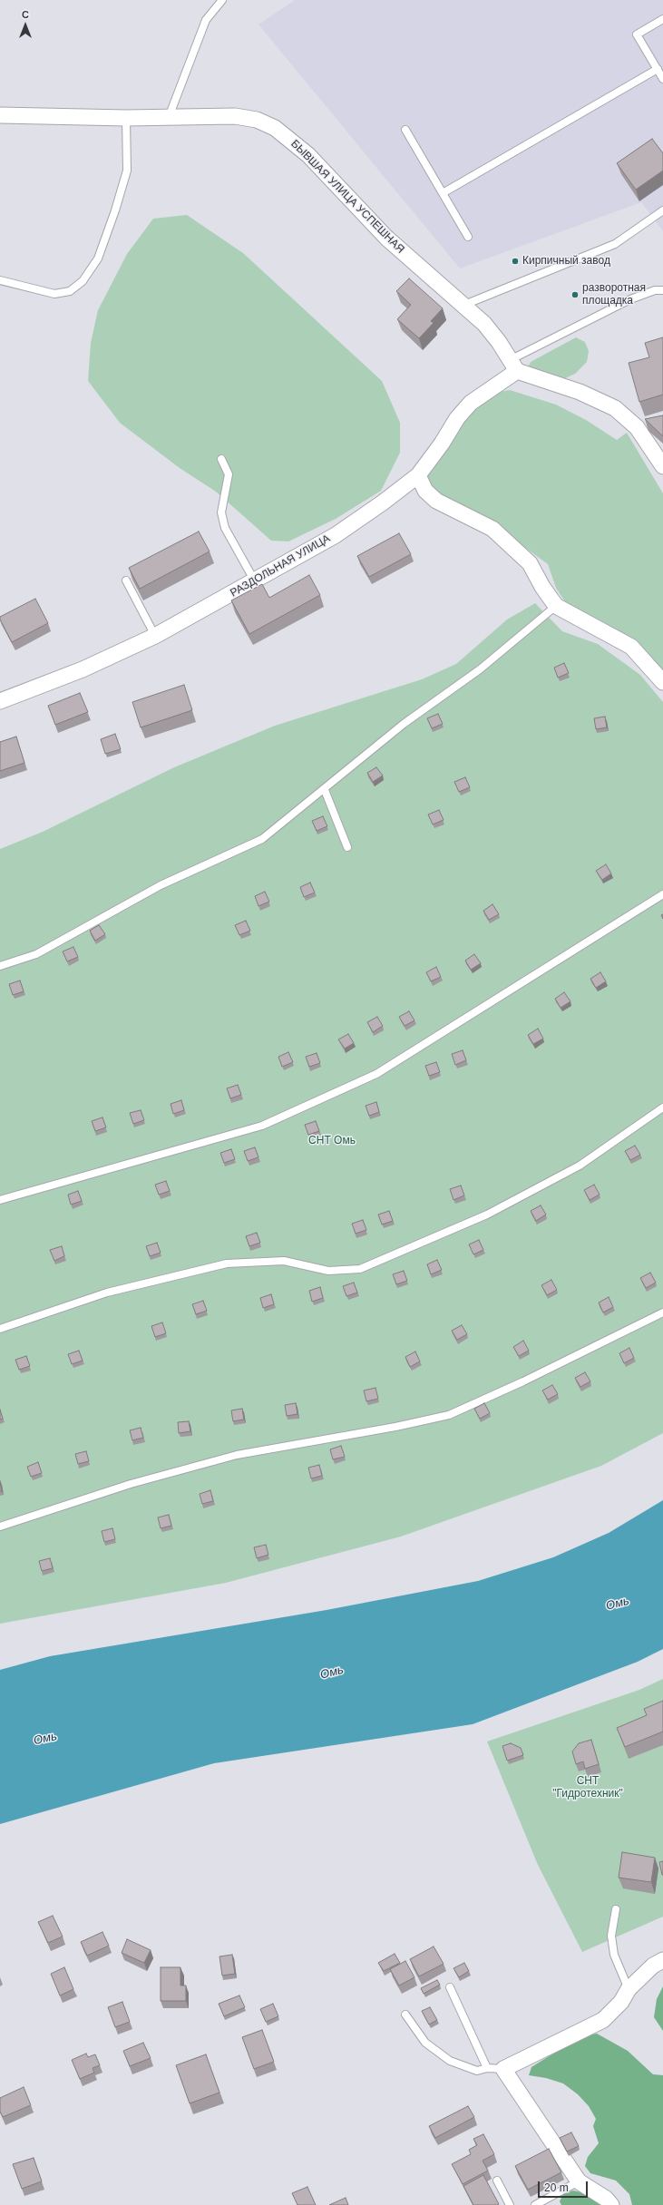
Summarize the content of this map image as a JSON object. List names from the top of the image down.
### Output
{
  "streets": {
    "street": ["БЫВШАЯ УЛИЦА УСПЕШНАЯ", "РАЗДОЛЬНАЯ УЛИЦА"]
  },
  "crossings": [
    ["БЫВШАЯ УЛИЦА УСПЕШНАЯ", "РАЗДОЛЬНАЯ УЛИЦА"]
  ],
  "water": ["Омь"],
  "parks": ["СНТ Омь", "СНТ \"Гидротехник\""],
  "places": ["Кирпичный завод", "разворотная площадка"],
  "scale_bar": "20 m",
  "north": "top"
}
